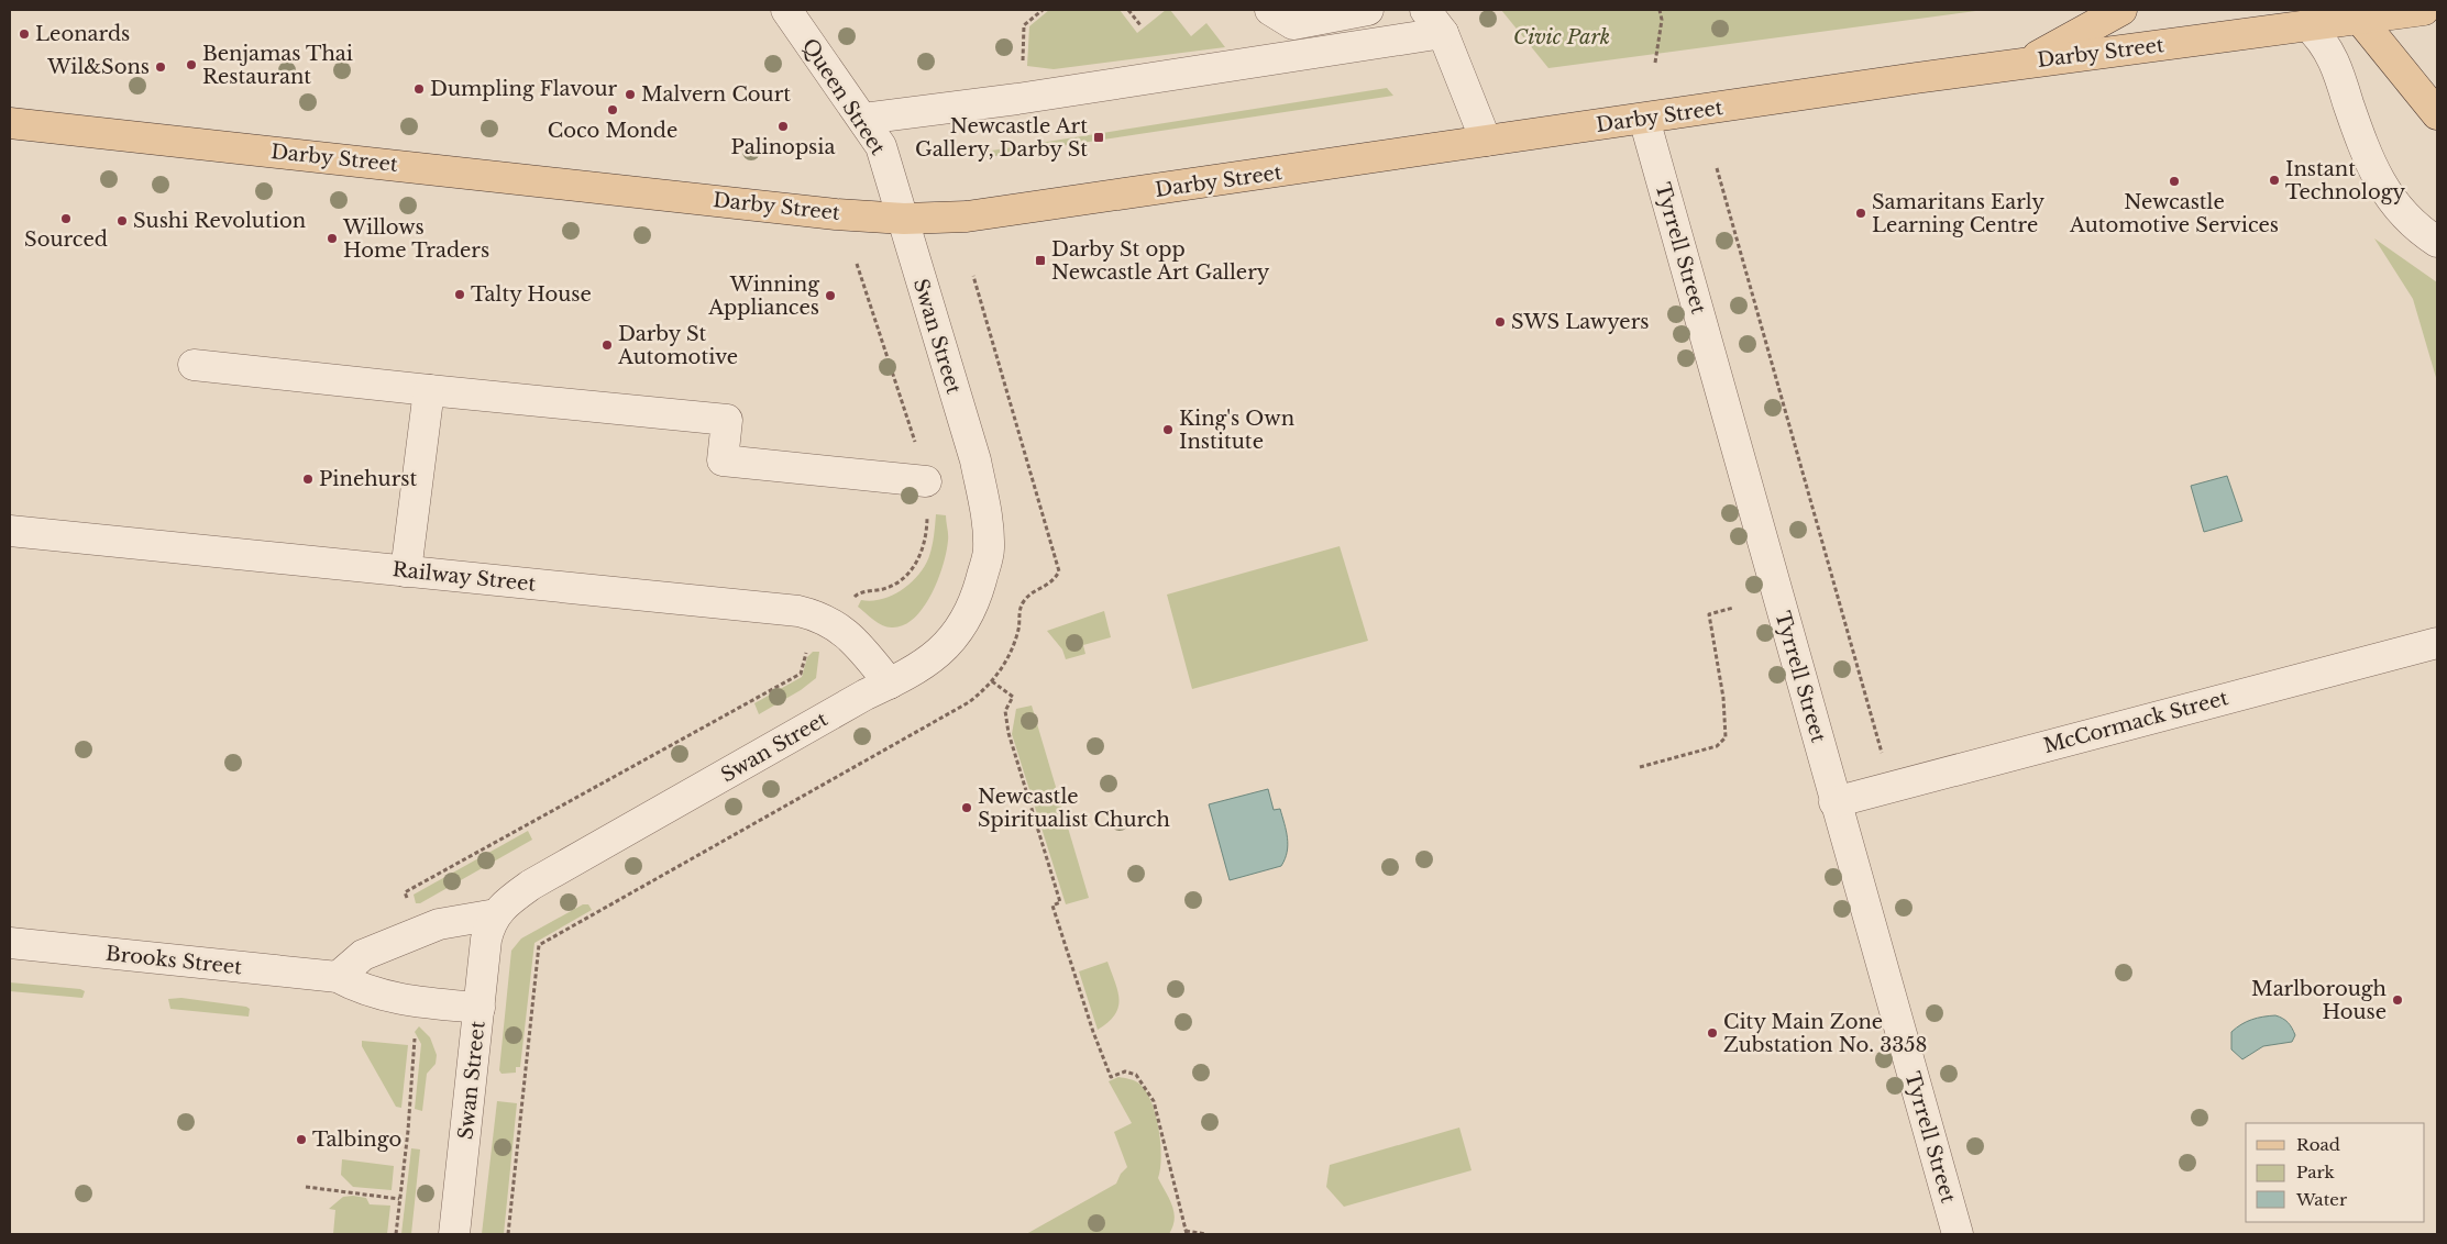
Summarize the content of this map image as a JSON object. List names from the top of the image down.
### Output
{
  "streets": {
    "main road": ["Darby Street"],
    "street": [
      "Queen Street",
      "Tyrrell Street",
      "Swan Street",
      "Railway Street",
      "McCormack Street",
      "Brooks Street"
    ]
  },
  "crossings": [
    ["Darby Street", "Queen Street"],
    ["Darby Street", "Tyrrell Street"],
    ["Darby Street", "Swan Street"],
    ["Queen Street", "Swan Street"],
    ["Tyrrell Street", "McCormack Street"],
    ["Swan Street", "Railway Street"],
    ["Swan Street", "Brooks Street"]
  ],
  "parks": ["Civic Park"],
  "places": {
    "other": [
      "Leonards",
      "Benjamas Thai Restaurant",
      "Wil&Sons",
      "Dumpling Flavour",
      "Malvern Court",
      "Coco Monde",
      "Palinopsia",
      "Instant Technology",
      "Newcastle Automotive Services",
      "Samaritans Early Learning Centre",
      "Sourced",
      "Sushi Revolution",
      "Willows Home Traders",
      "Talty House",
      "Winning Appliances",
      "SWS Lawyers",
      "Darby St Automotive",
      "King's Own Institute",
      "Pinehurst",
      "Newcastle Spiritualist Church",
      "Marlborough House",
      "City Main Zone Zubstation No. 3358",
      "Talbingo"
    ],
    "transit": ["Newcastle Art Gallery, Darby St", "Darby St opp Newcastle Art Gallery"]
  },
  "legend": ["Road", "Park", "Water"]
}
